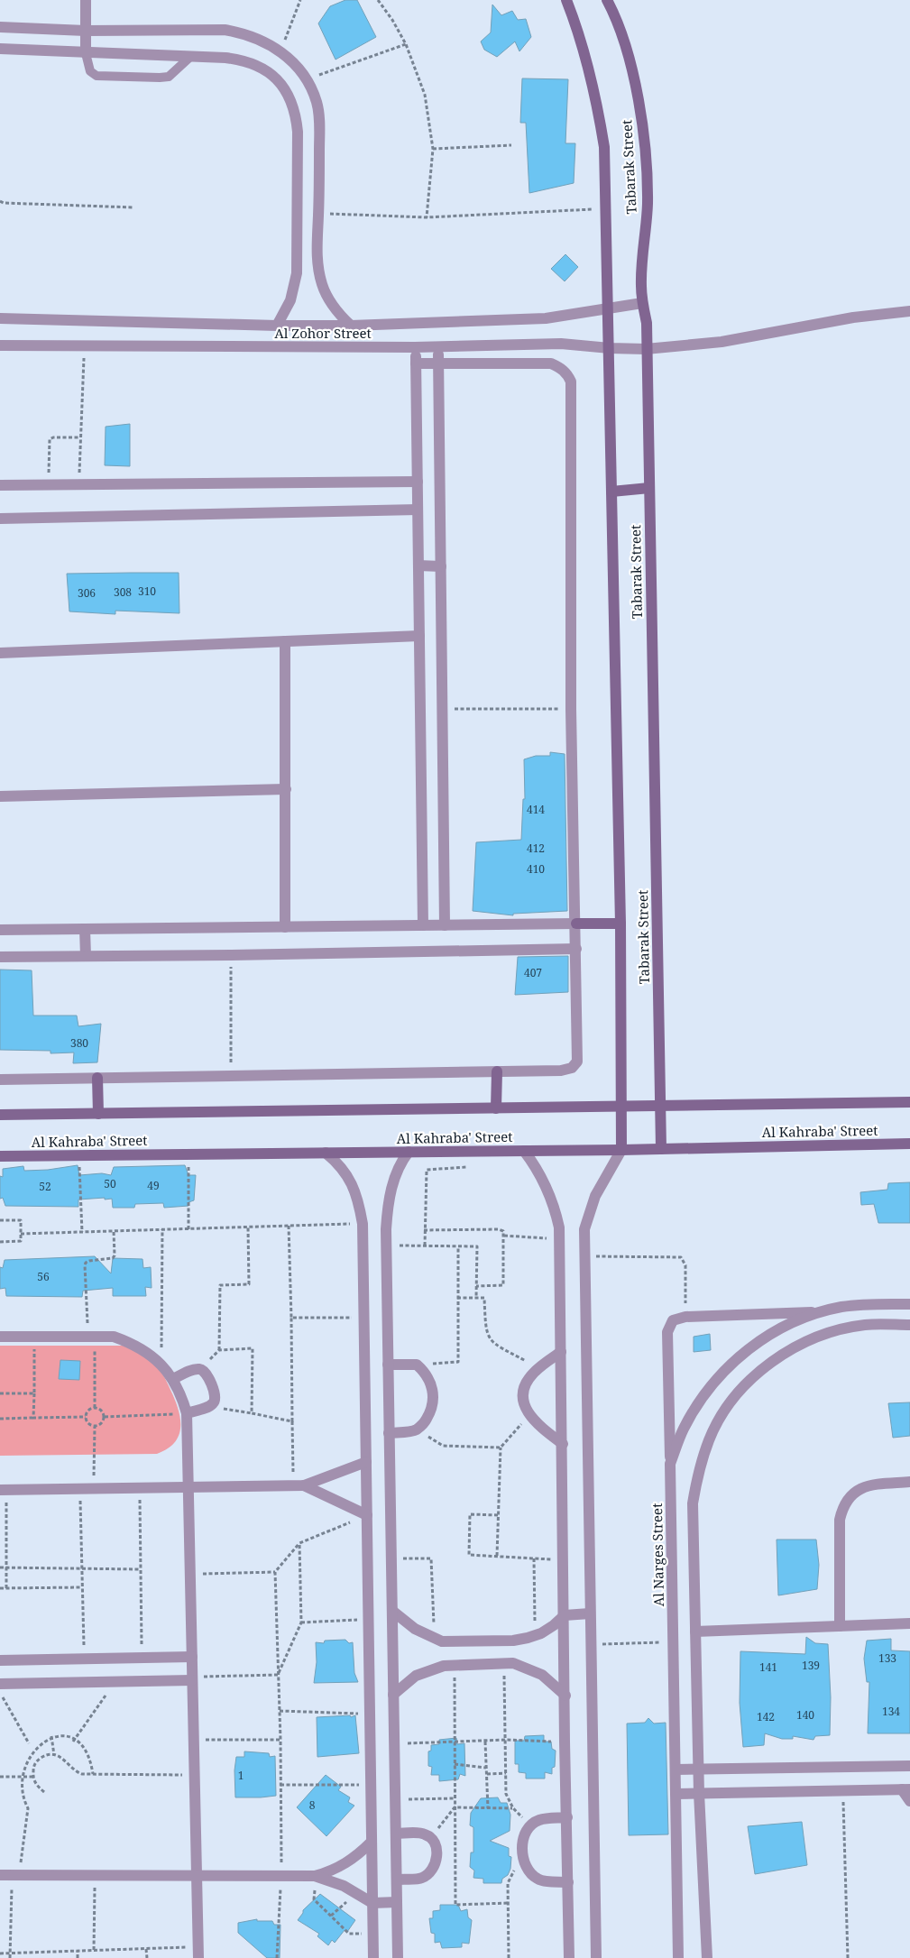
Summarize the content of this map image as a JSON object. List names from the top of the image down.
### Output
{
  "streets": {
    "street": [
      "Tabarak Street",
      "Al Zohor Street",
      "Al Kahraba' Street",
      "Al Narges Street"
    ]
  },
  "crossings": [
    ["Tabarak Street", "Al Zohor Street"],
    ["Tabarak Street", "Al Kahraba' Street"]
  ],
  "house_numbers": [
    "310",
    "308",
    "306",
    "414",
    "412",
    "410",
    "407",
    "380",
    "50",
    "49",
    "52",
    "56",
    "133",
    "139",
    "141",
    "134",
    "140",
    "142",
    "1",
    "8"
  ]
}
